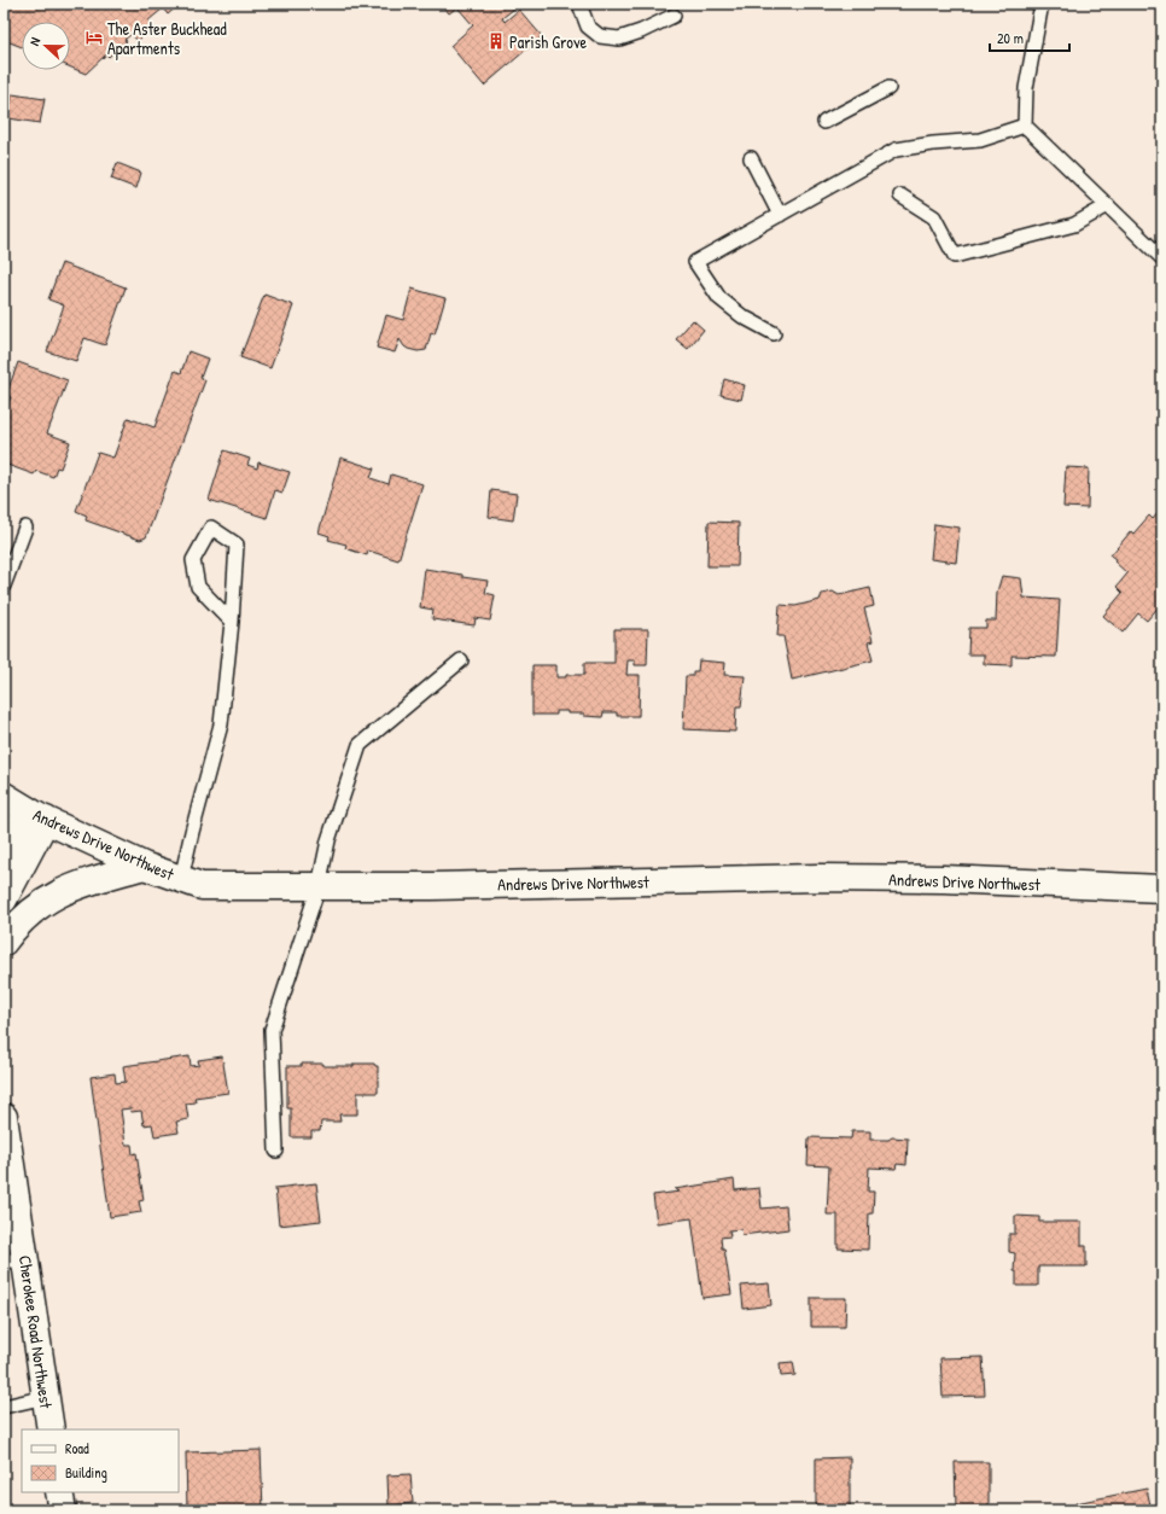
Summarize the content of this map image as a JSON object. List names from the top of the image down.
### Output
{
  "streets": {
    "street": ["Andrews Drive Northwest", "Cherokee Road Northwest"]
  },
  "places": {
    "hotel": ["The Aster Buckhead Apartments"],
    "building": ["Parish Grove"]
  },
  "legend": ["Road", "Building"],
  "scale_bar": "20 m",
  "north": "left"
}
